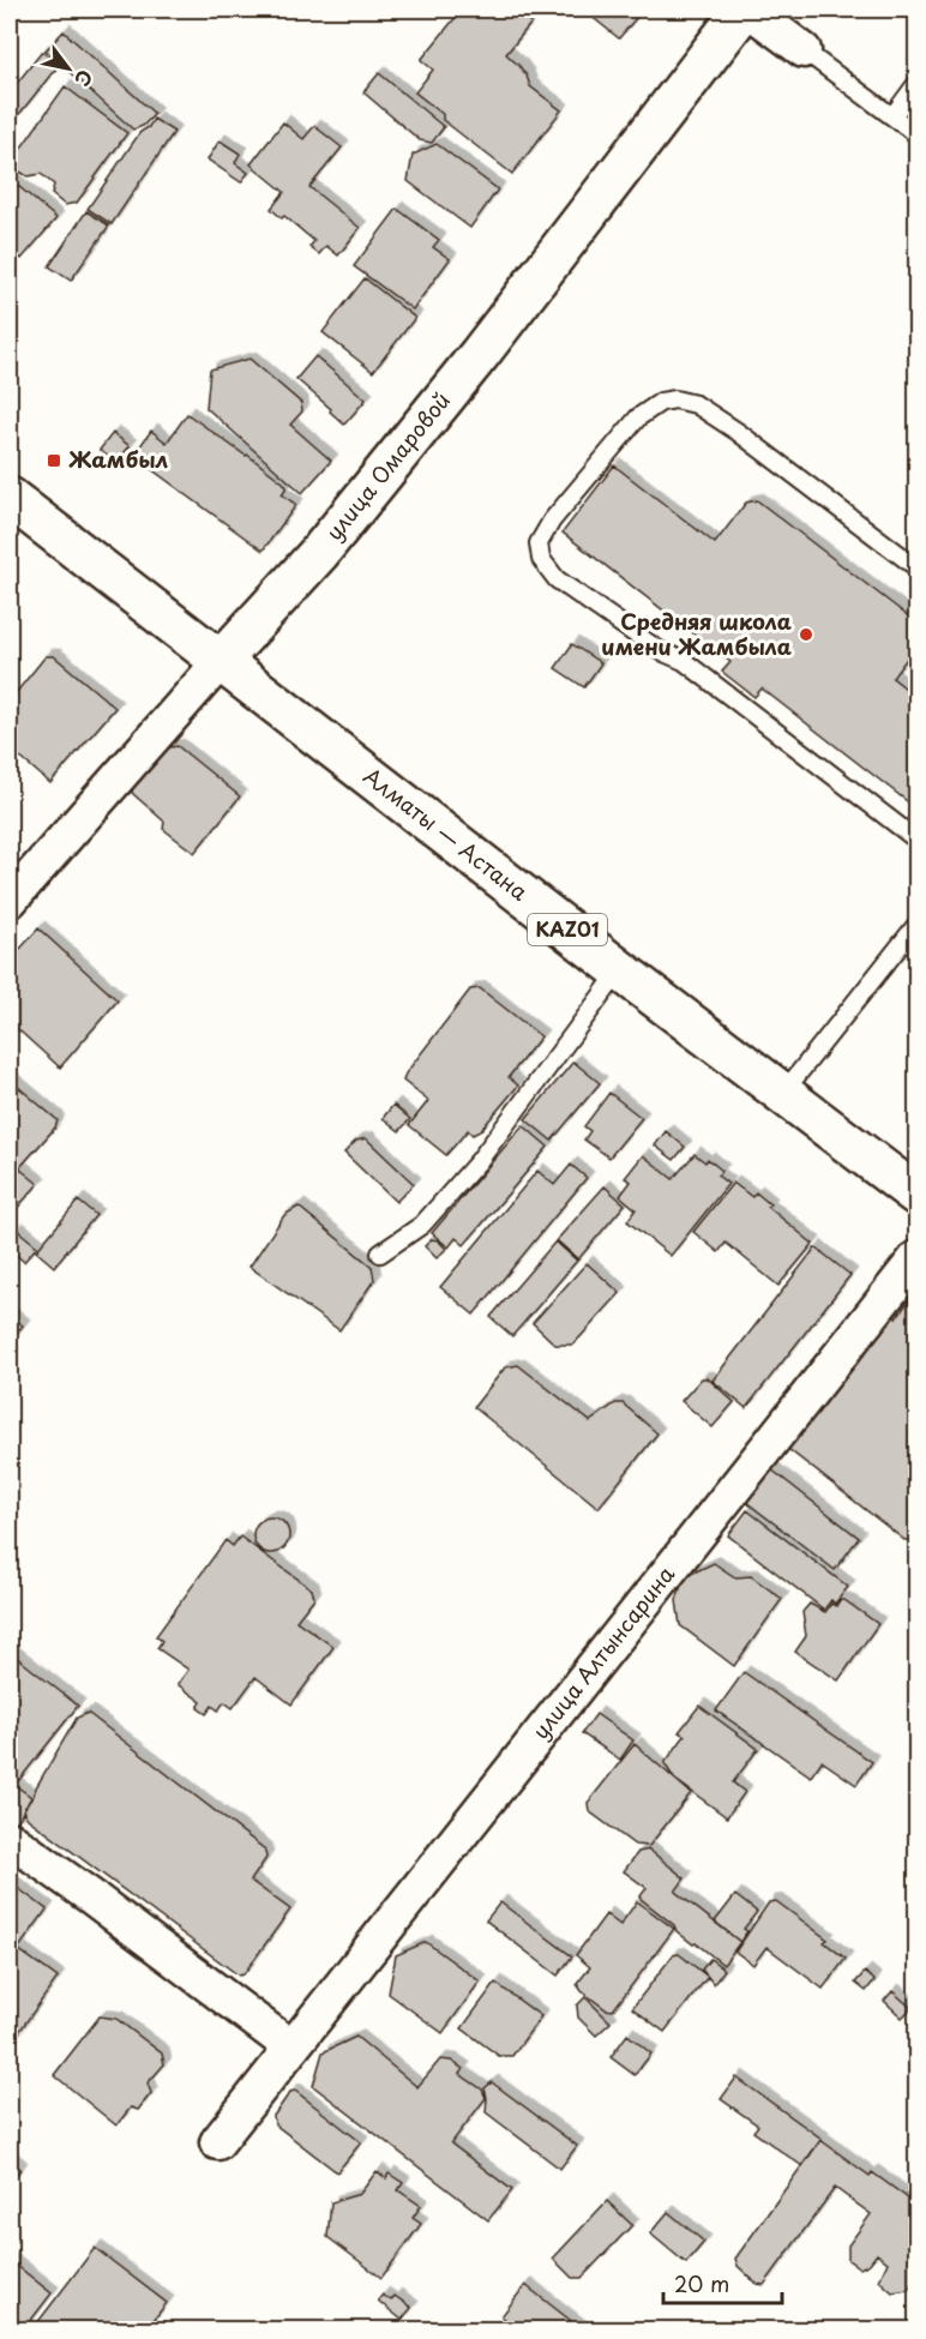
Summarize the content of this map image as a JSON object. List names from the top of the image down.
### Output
{
  "streets": {
    "main road": ["улица Омаровой", "Алматы — Астана", "KАZ01"],
    "street": ["улица Алтынсарина"]
  },
  "crossings": [
    ["улица Омаровой", "Алматы — Астана"]
  ],
  "places": {
    "transit": ["Жамбыл"],
    "other": ["Средняя школа имени Жамбыла"]
  },
  "scale_bar": "20 m",
  "north": "bottom right"
}
